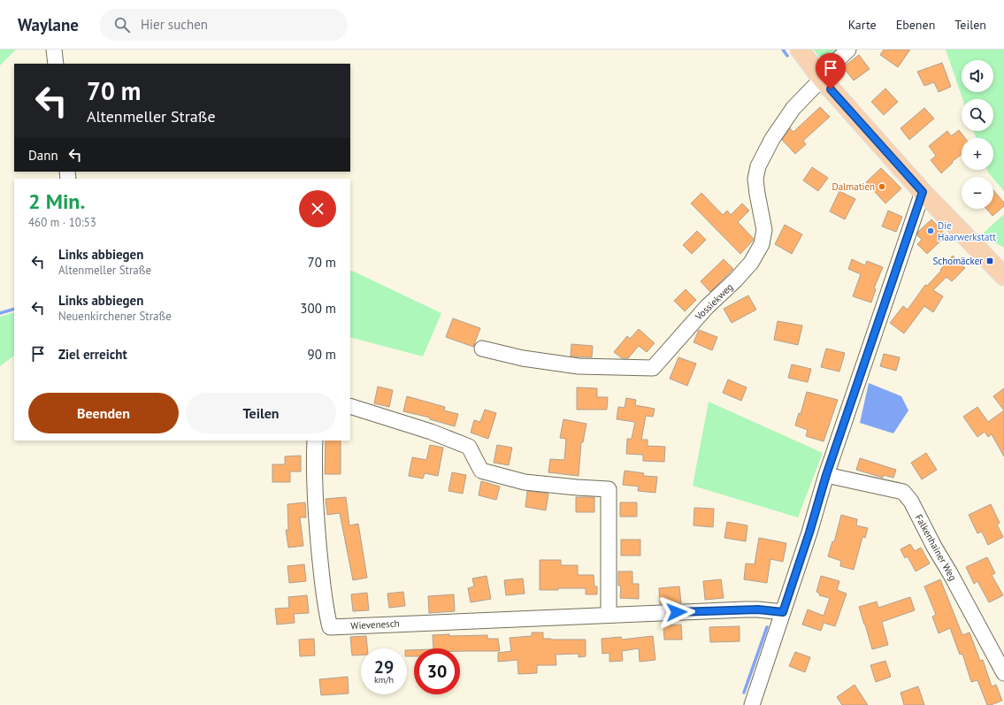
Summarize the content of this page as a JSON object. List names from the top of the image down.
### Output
{
  "streets": {
    "street": ["Vossiekweg", "Falkenhainer Weg", "Wievenesch"]
  },
  "places": {
    "other": ["Dalmatien", "Die Haarwerkstatt"],
    "transit": ["Schomäcker"]
  },
  "page": {
    "header": "Waylane",
    "search": "Hier suchen",
    "nav": ["Karte", "Ebenen", "Teilen"],
    "map_buttons": ["+", "−"],
    "turn": ["70 m", "Altenmeller Straße"],
    "then": "Dann",
    "heading": ["2 Min.", "460 m · 10:53"],
    "list": [
      {
        "name": "Links abbiegen",
        "note": "Altenmeller Straße",
        "value": "70 m"
      },
      {
        "name": "Links abbiegen",
        "note": "Neuenkirchener Straße",
        "value": "300 m"
      },
      {
        "name": "Ziel erreicht",
        "value": "90 m"
      }
    ],
    "buttons": ["Beenden", "Teilen"],
    "speed": "29 km/h",
    "limit": "30"
  }
}
